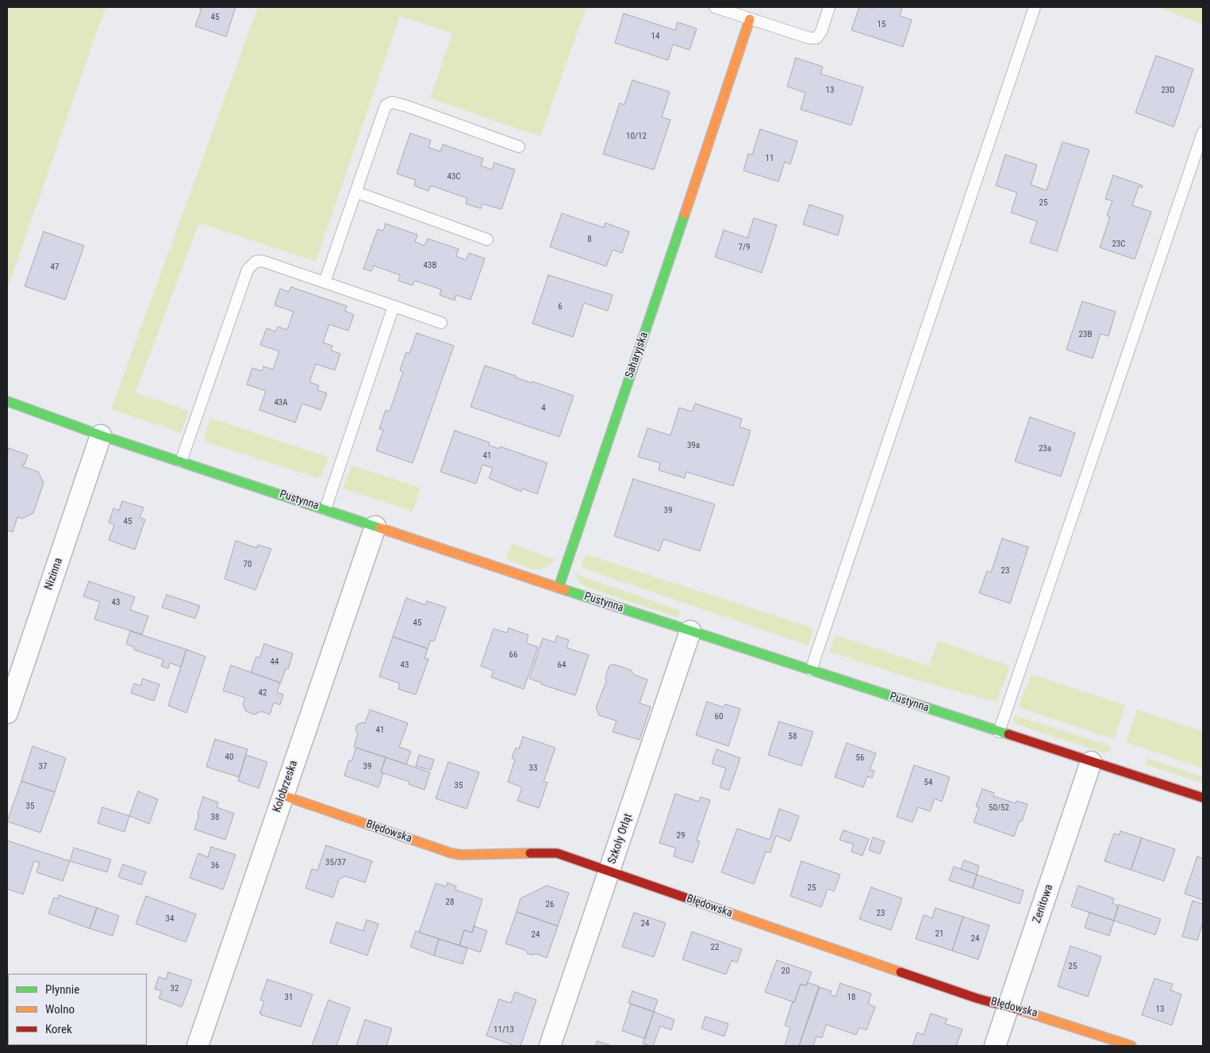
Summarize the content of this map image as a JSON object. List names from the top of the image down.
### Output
{
  "streets": {
    "street": [
      "Saharyjska",
      "Pustynna",
      "Nizinna",
      "Kołobrzeska",
      "Błędowska",
      "Szkoły Orląt",
      "Zenitowa"
    ]
  },
  "crossings": [
    ["Saharyjska", "Pustynna"],
    ["Pustynna", "Nizinna"],
    ["Pustynna", "Kołobrzeska"],
    ["Pustynna", "Szkoły Orląt"],
    ["Pustynna", "Zenitowa"],
    ["Kołobrzeska", "Błędowska"],
    ["Błędowska", "Szkoły Orląt"],
    ["Błędowska", "Zenitowa"]
  ],
  "house_numbers": [
    "45",
    "15",
    "14",
    "13",
    "23D",
    "10/12",
    "11",
    "43C",
    "25",
    "8",
    "23C",
    "7/9",
    "43B",
    "47",
    "6",
    "23B",
    "43A",
    "4",
    "39a",
    "23a",
    "41",
    "39",
    "45",
    "70",
    "23",
    "43",
    "45",
    "66",
    "44",
    "43",
    "64",
    "42",
    "60",
    "41",
    "58",
    "40",
    "56",
    "37",
    "39",
    "33",
    "54",
    "35",
    "35",
    "50/52",
    "38",
    "29",
    "35/37",
    "36",
    "25",
    "28",
    "26",
    "23",
    "34",
    "24",
    "21",
    "24",
    "24",
    "22",
    "25",
    "20",
    "32",
    "31",
    "18",
    "13",
    "11/13"
  ],
  "legend": ["Płynnie", "Wolno", "Korek"]
}
